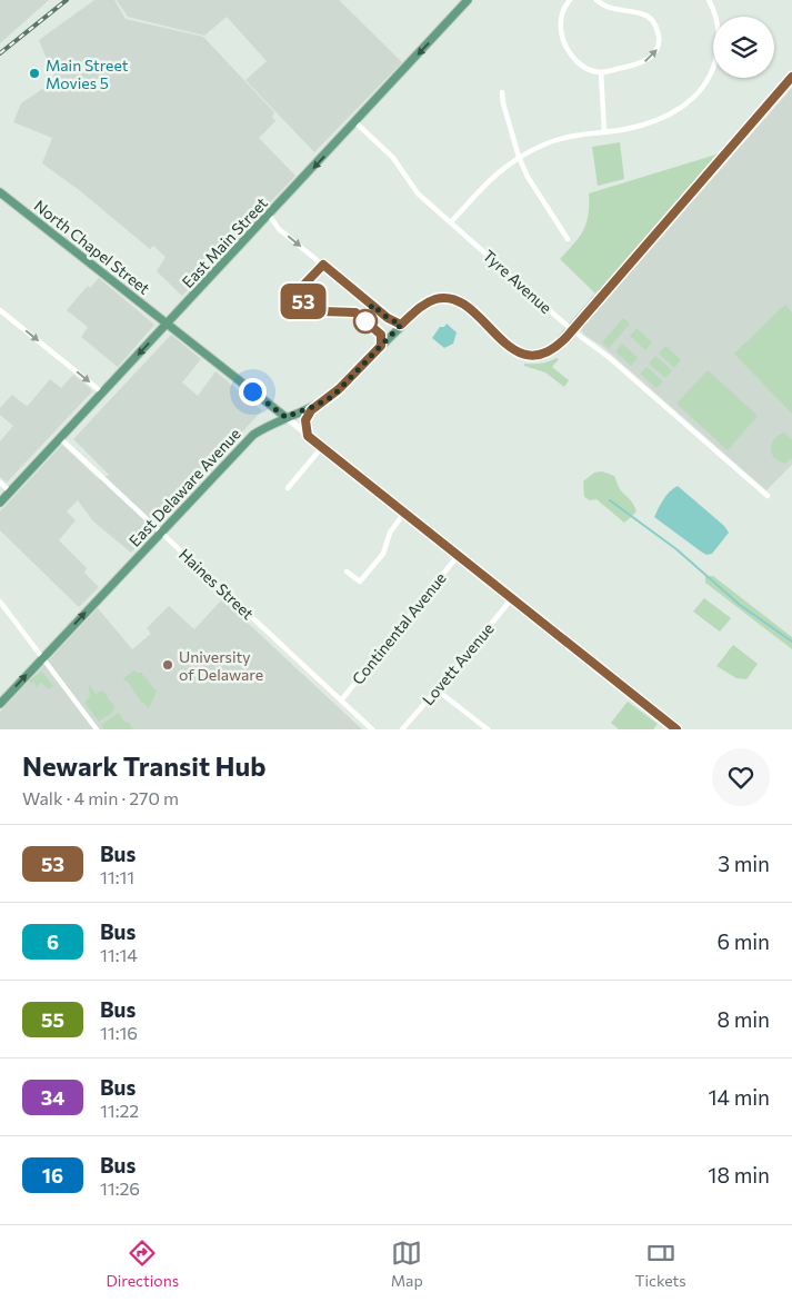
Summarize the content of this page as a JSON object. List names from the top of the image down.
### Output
{
  "streets": {
    "main road": ["East Main Street", "North Chapel Street", "East Delaware Avenue"],
    "street": [
      "Tyre Avenue",
      "Haines Street",
      "Continental Avenue",
      "Lovett Avenue"
    ]
  },
  "crossings": [
    ["East Main Street", "North Chapel Street"],
    ["East Main Street", "Tyre Avenue"],
    ["East Main Street", "Haines Street"],
    ["North Chapel Street", "East Delaware Avenue"],
    ["Tyre Avenue", "East Delaware Avenue"],
    ["East Delaware Avenue", "Haines Street"],
    ["Haines Street", "Continental Avenue"]
  ],
  "one_way": ["East Main Street"],
  "places": ["Main Street Movies 5", "University of Delaware"],
  "lines": ["bus line 53"],
  "page": {
    "on_map": "53",
    "heading": ["Newark Transit Hub", "Walk · 4 min · 270 m"],
    "list": [
      {
        "mark": "53",
        "name": "Bus",
        "note": "11:11",
        "value": "3 min"
      },
      {
        "mark": "6",
        "name": "Bus",
        "note": "11:14",
        "value": "6 min"
      },
      {
        "mark": "55",
        "name": "Bus",
        "note": "11:16",
        "value": "8 min"
      },
      {
        "mark": "34",
        "name": "Bus",
        "note": "11:22",
        "value": "14 min"
      },
      {
        "mark": "16",
        "name": "Bus",
        "note": "11:26",
        "value": "18 min"
      }
    ],
    "tabs": ["Directions", "Map", "Tickets"]
  }
}
